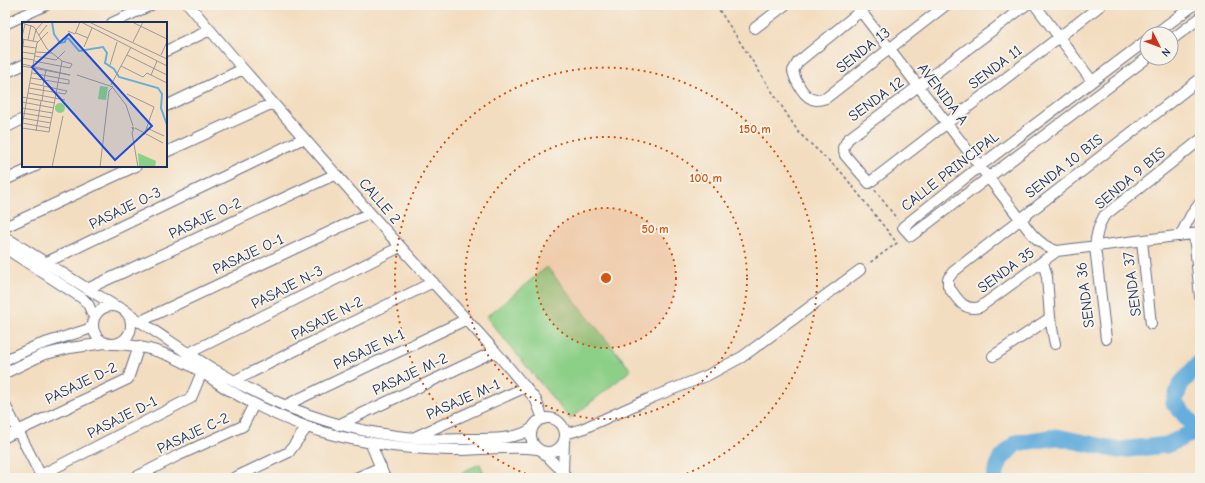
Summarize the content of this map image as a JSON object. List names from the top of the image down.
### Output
{
  "streets": {
    "street": [
      "SENDA 13",
      "SENDA 11",
      "AVENIDA A",
      "SENDA 12",
      "SENDA 10 BIS",
      "CALLE PRINCIPAL",
      "SENDA 9 BIS",
      "CALLE 2",
      "PASAJE O-3",
      "PASAJE O-2",
      "PASAJE O-1",
      "SENDA 35",
      "SENDA 37",
      "PASAJE N-3",
      "SENDA 36",
      "PASAJE N-2",
      "PASAJE N-1",
      "PASAJE M-2",
      "PASAJE D-2",
      "PASAJE M-1",
      "PASAJE D-1",
      "PASAJE C-2"
    ]
  },
  "crossings": [
    ["SENDA 13", "AVENIDA A"],
    ["SENDA 11", "AVENIDA A"],
    ["SENDA 11", "SENDA 12"],
    ["AVENIDA A", "SENDA 12"],
    ["AVENIDA A", "SENDA 10 BIS"],
    ["AVENIDA A", "CALLE PRINCIPAL"],
    ["AVENIDA A", "SENDA 35"],
    ["SENDA 10 BIS", "SENDA 35"],
    ["SENDA 9 BIS", "SENDA 36"],
    ["CALLE 2", "PASAJE O-3"],
    ["CALLE 2", "PASAJE O-2"],
    ["CALLE 2", "PASAJE O-1"],
    ["CALLE 2", "PASAJE N-3"],
    ["CALLE 2", "PASAJE N-2"],
    ["CALLE 2", "PASAJE N-1"],
    ["CALLE 2", "PASAJE M-2"],
    ["CALLE 2", "PASAJE M-1"]
  ],
  "north": "bottom right",
  "rings": ["150 m", "100 m", "50 m"]
}
